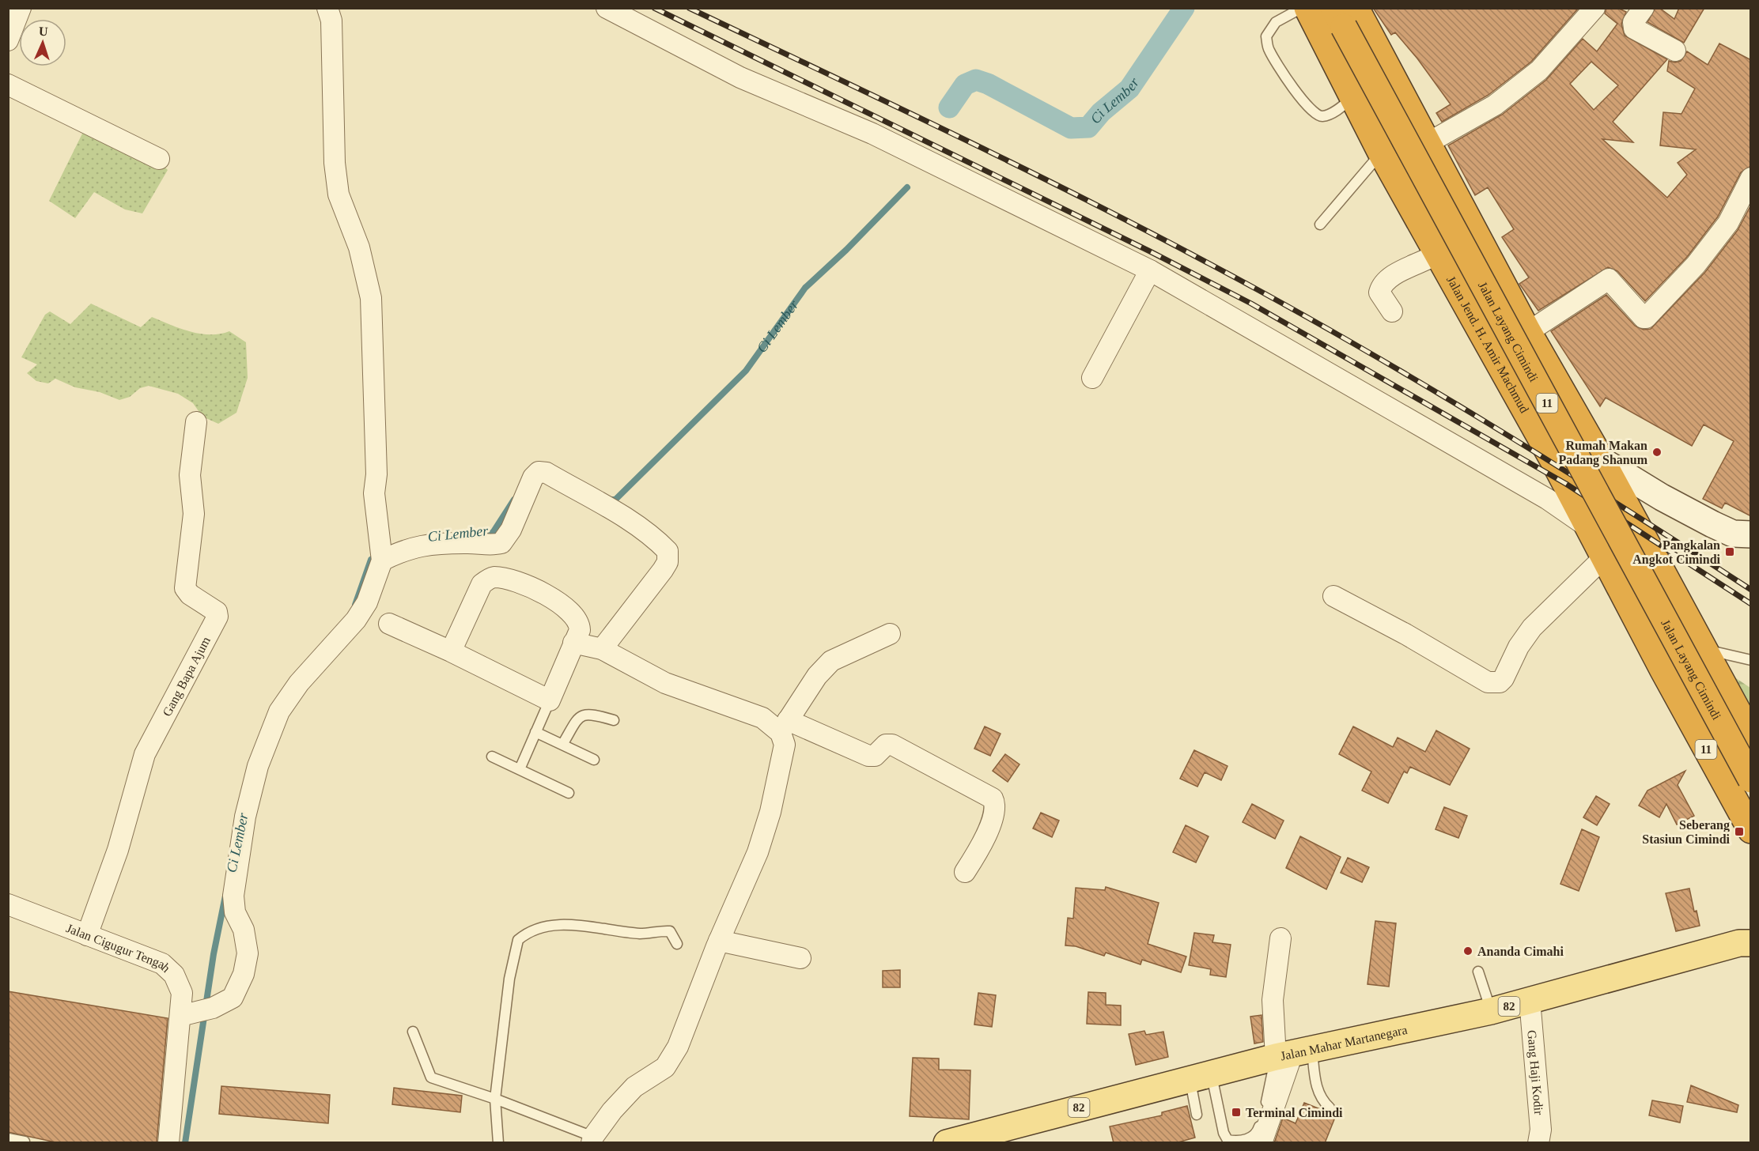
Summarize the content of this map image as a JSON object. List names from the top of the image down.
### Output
{
  "streets": {
    "highway": ["Jalan Layang Cimindi", "Jalan Jend. H. Amir Machmud", "11"],
    "main road": ["82", "Jalan Mahar Martanegara"],
    "street": ["Gang Bapa Ajum", "Jalan Cigugur Tengah", "Gang Haji Kodir"]
  },
  "crossings": [
    ["Jalan Layang Cimindi", "11"],
    ["Gang Bapa Ajum", "Jalan Cigugur Tengah"],
    ["Jalan Mahar Martanegara", "Gang Haji Kodir"]
  ],
  "water": ["Ci Lember"],
  "places": {
    "other": ["Rumah Makan Padang Shanum", "Ananda Cimahi"],
    "transit": ["Pangkalan Angkot Cimindi", "Seberang Stasiun Cimindi", "Terminal Cimindi"]
  },
  "north": "top"
}
